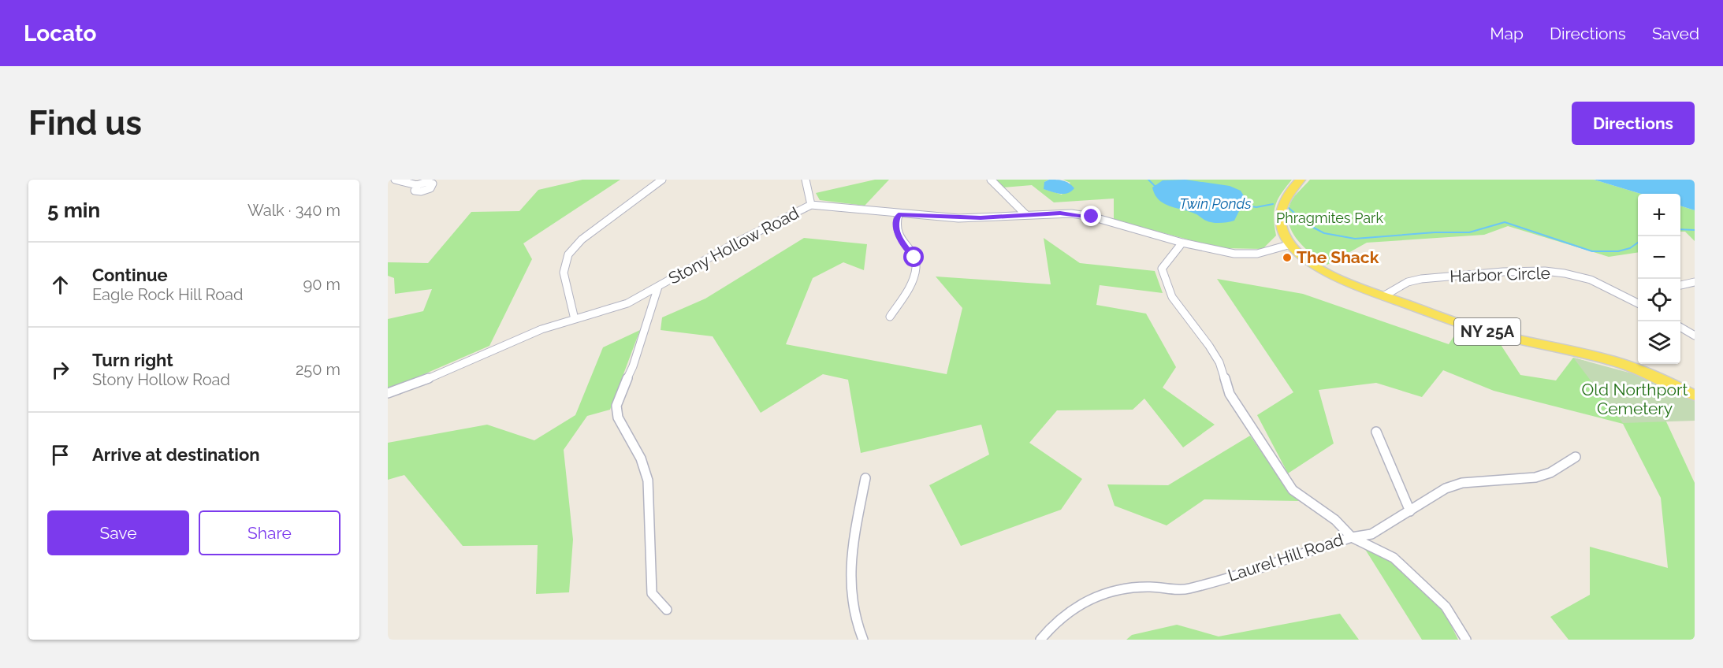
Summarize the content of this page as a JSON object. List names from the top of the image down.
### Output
{
  "streets": {
    "main road": ["NY 25A"],
    "street": ["Stony Hollow Road", "Harbor Circle", "Laurel Hill Road"]
  },
  "crossings": [
    ["Stony Hollow Road", "NY 25A"],
    ["Stony Hollow Road", "Laurel Hill Road"],
    ["Harbor Circle", "NY 25A"]
  ],
  "water": ["Twin Ponds"],
  "parks": ["Phragmites Park", "Old Northport Cemetery"],
  "places": ["The Shack"],
  "page": {
    "header": "Locato",
    "nav": ["Map", "Directions", "Saved"],
    "buttons": [
      "Directions",
      ["Save", "Share"]
    ],
    "title": "Find us",
    "heading": ["5 min", "Walk · 340 m"],
    "map_buttons": ["+", "−"],
    "list": [
      ["Continue", "Eagle Rock Hill Road", "90 m"],
      ["Turn right", "Stony Hollow Road", "250 m"],
      "Arrive at destination"
    ]
  }
}
